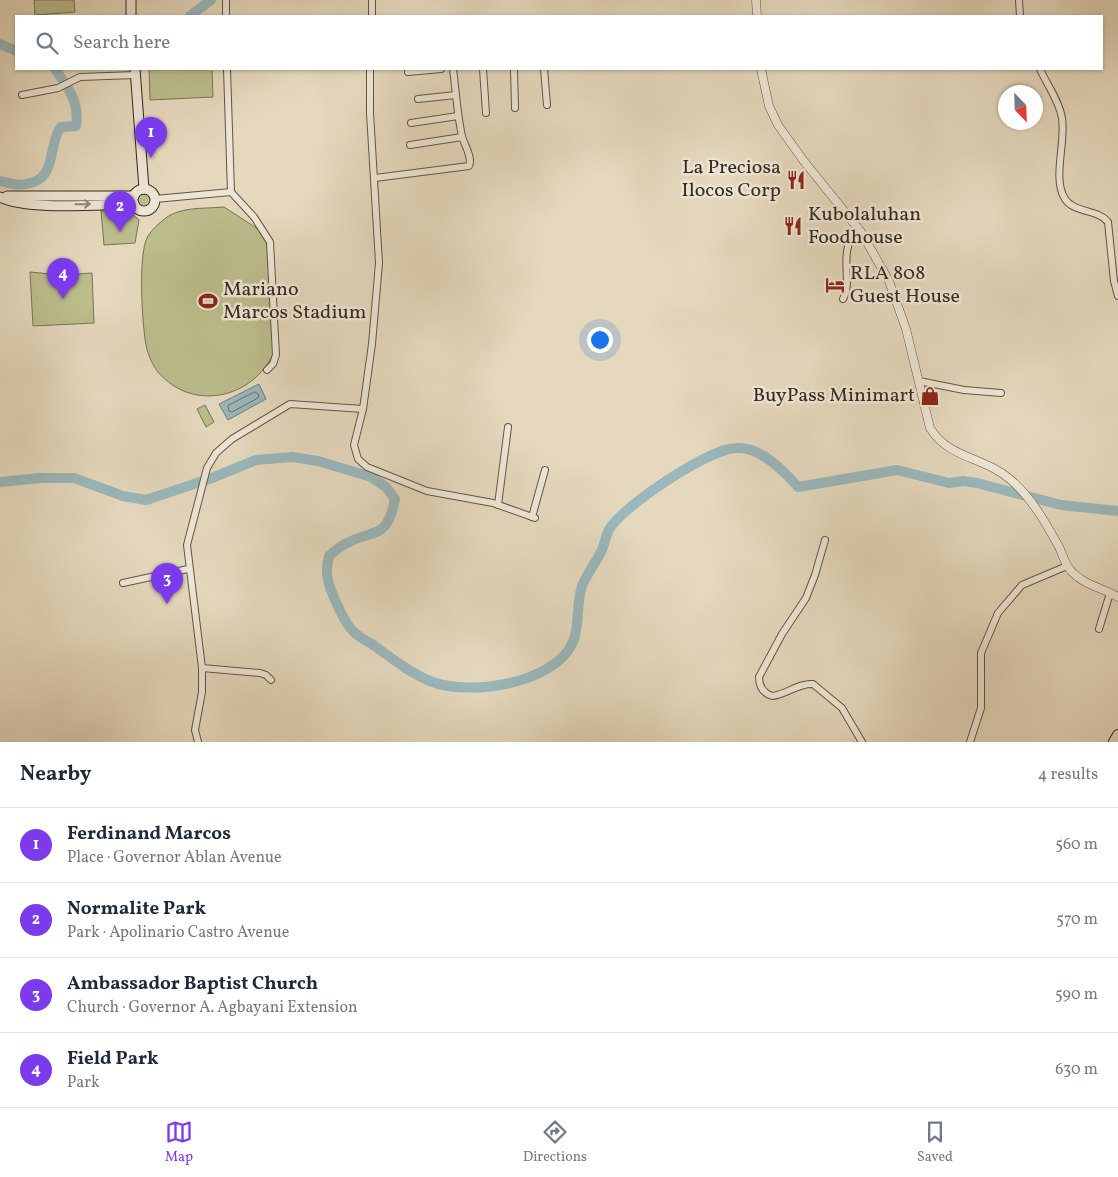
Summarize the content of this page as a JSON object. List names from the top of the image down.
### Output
{
  "places": {
    "restaurant": ["La Preciosa Ilocos Corp", "Kubolaluhan Foodhouse"],
    "hotel": ["RLA 808 Guest House"],
    "sports": ["Mariano Marcos Stadium"],
    "shop": ["BuyPass Minimart"]
  },
  "north": "bottom right",
  "page": {
    "search": "Search here",
    "pins": [
      "1",
      "2",
      "4",
      "3"
    ],
    "heading": ["Nearby", "4 results"],
    "list": [
      {
        "mark": "1",
        "name": "Ferdinand Marcos",
        "note": "Place · Governor Ablan Avenue",
        "value": "560 m"
      },
      {
        "mark": "2",
        "name": "Normalite Park",
        "note": "Park · Apolinario Castro Avenue",
        "value": "570 m"
      },
      {
        "mark": "3",
        "name": "Ambassador Baptist Church",
        "note": "Church · Governor A. Agbayani Extension",
        "value": "590 m"
      },
      {
        "mark": "4",
        "name": "Field Park",
        "note": "Park",
        "value": "630 m"
      }
    ],
    "nav": ["Map", "Directions", "Saved"]
  }
}
